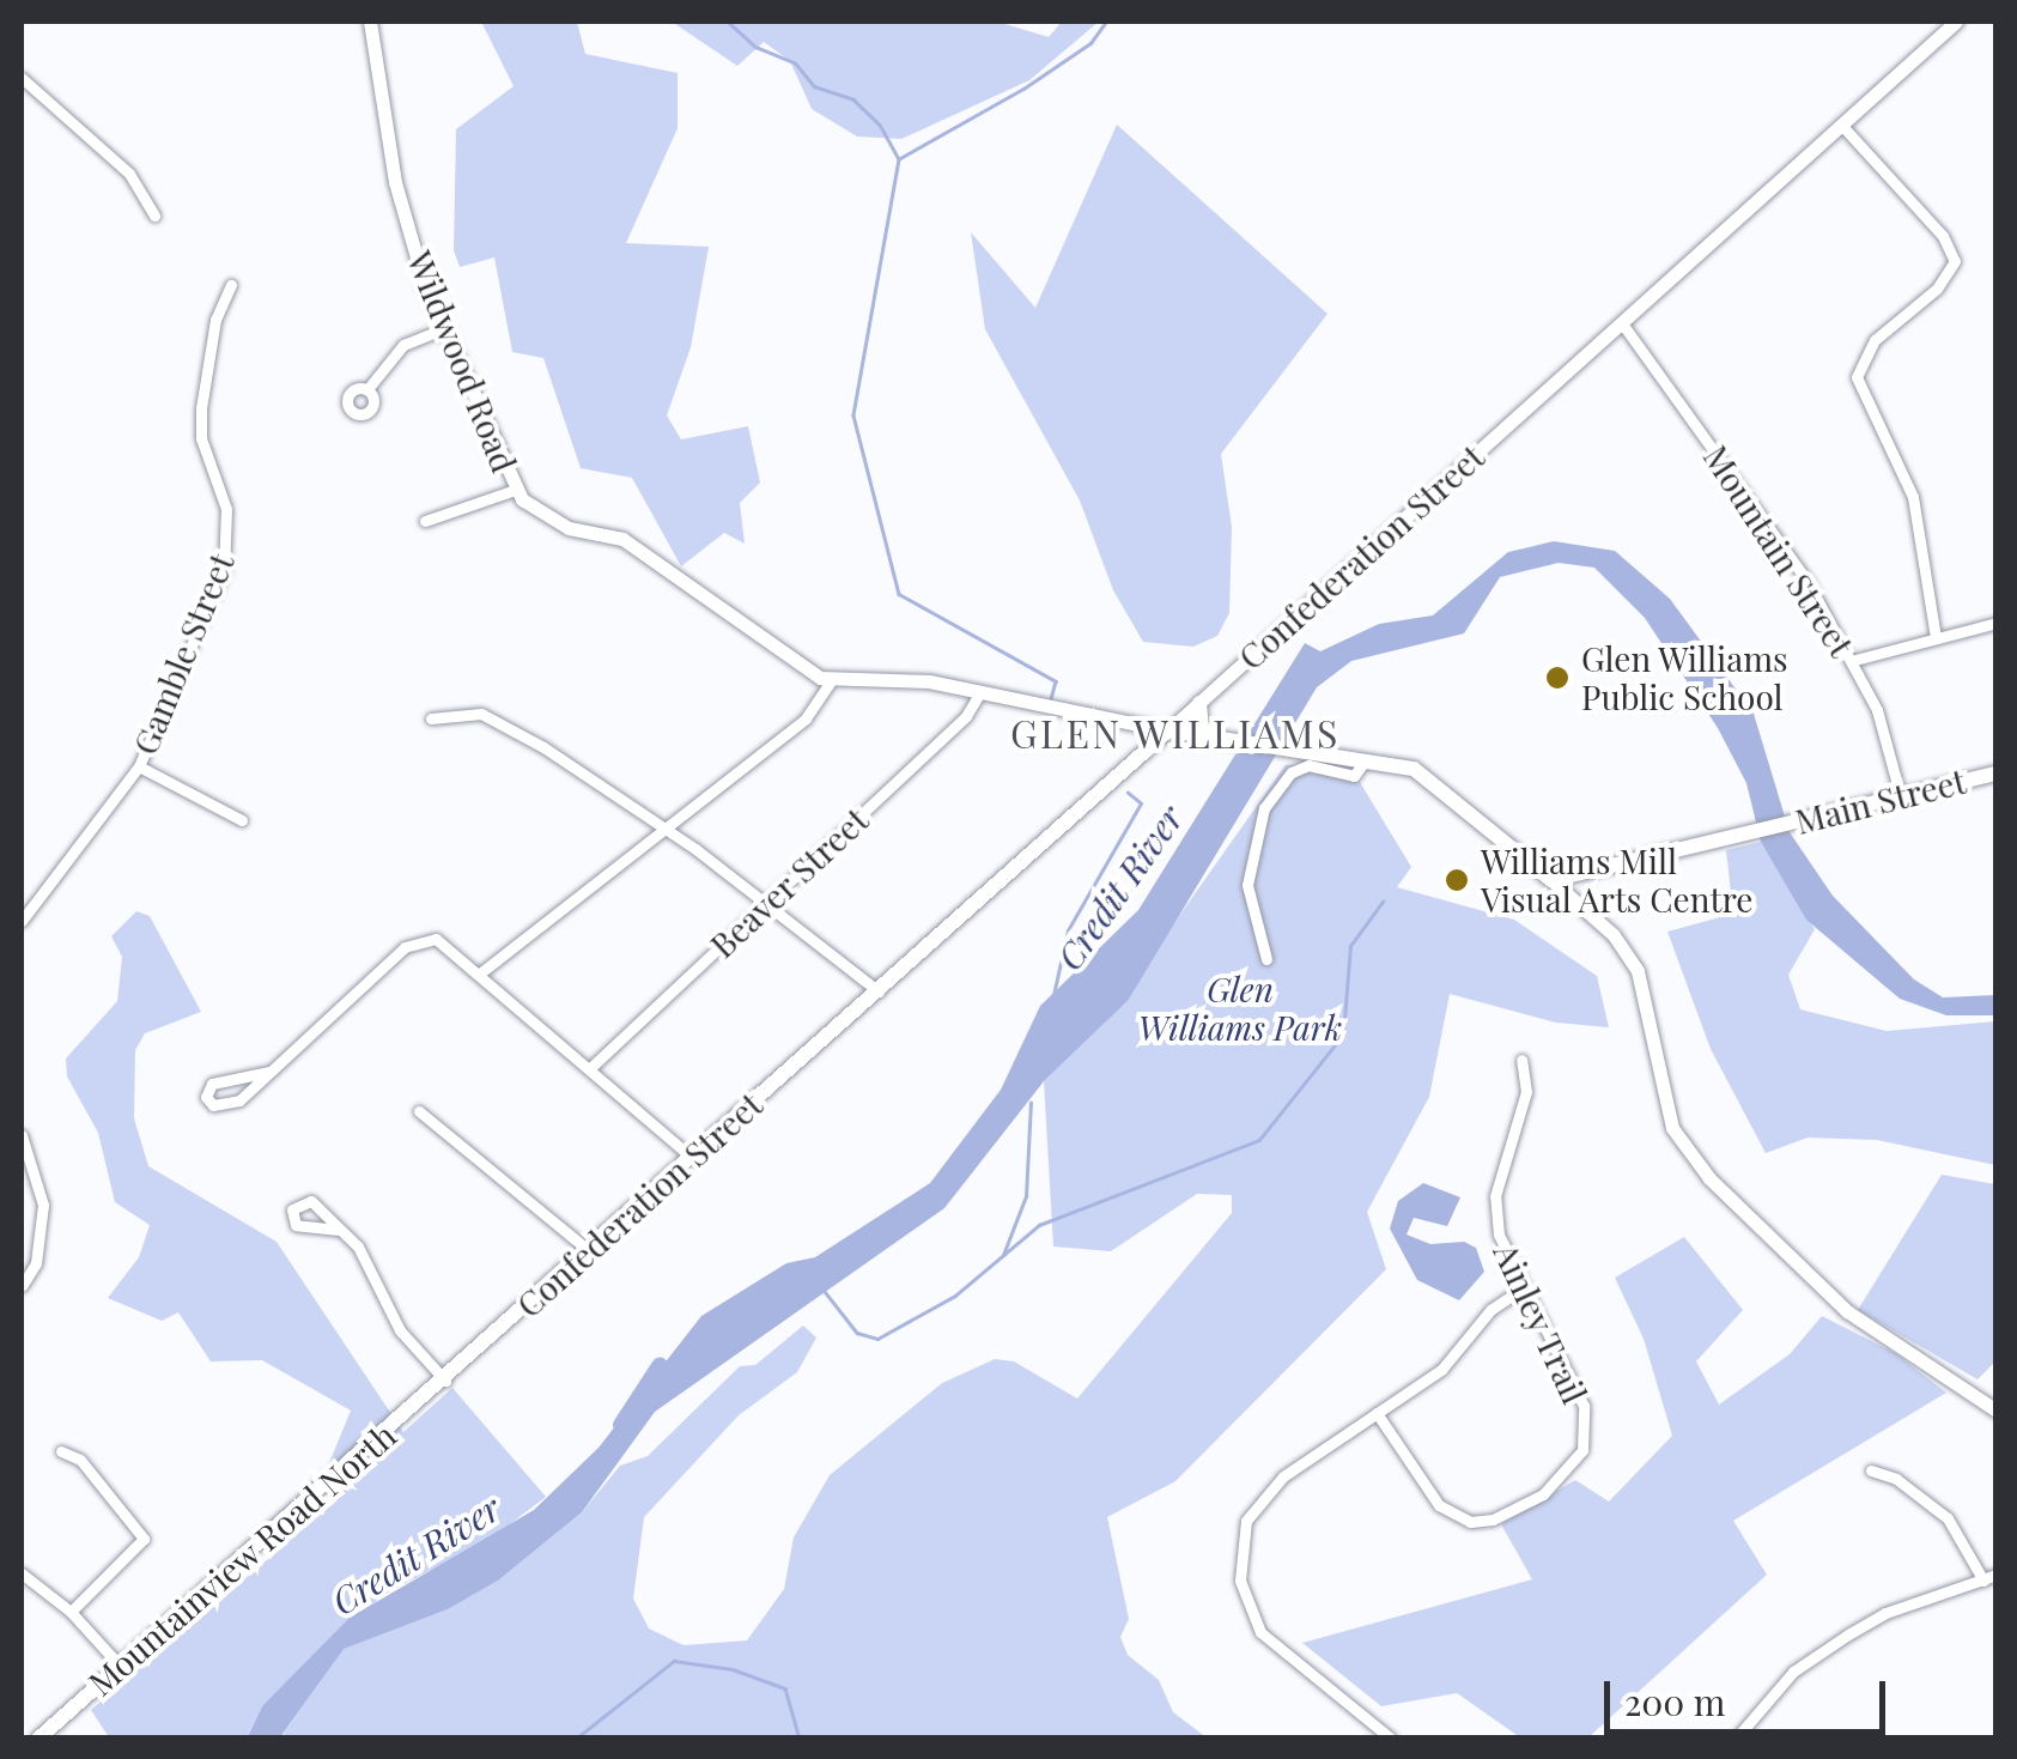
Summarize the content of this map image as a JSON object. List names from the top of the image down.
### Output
{
  "streets": {
    "main road": ["Confederation Street", "Main Street", "Mountainview Road North"],
    "street": [
      "Wildwood Road",
      "Mountain Street",
      "Gamble Street",
      "Beaver Street",
      "Ainley Trail"
    ]
  },
  "crossings": [
    ["Wildwood Road", "Confederation Street"],
    ["Wildwood Road", "Beaver Street"],
    ["Mountain Street", "Confederation Street"],
    ["Mountain Street", "Main Street"],
    ["Confederation Street", "Mountainview Road North"]
  ],
  "districts": ["GLEN WILLIAMS"],
  "water": ["Credit River"],
  "parks": ["Glen Williams Park"],
  "places": ["Glen Williams Public School", "Williams Mill Visual Arts Centre"],
  "scale_bar": "200 m"
}
